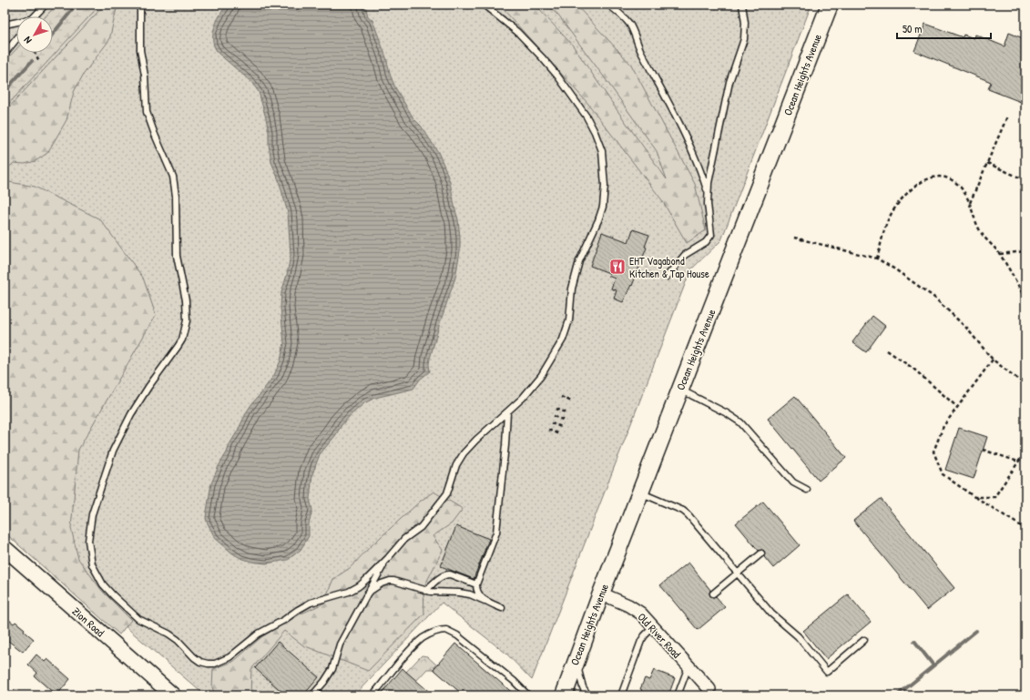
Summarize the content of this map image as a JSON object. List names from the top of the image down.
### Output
{
  "streets": {
    "main road": ["Ocean Heights Avenue"],
    "street": ["Zion Road", "Old River Road"]
  },
  "crossings": [
    ["Ocean Heights Avenue", "Old River Road"]
  ],
  "places": {
    "restaurant": ["EHT Vagabond Kitchen & Tap House"]
  },
  "scale_bar": "50 m",
  "north": "bottom left"
}
